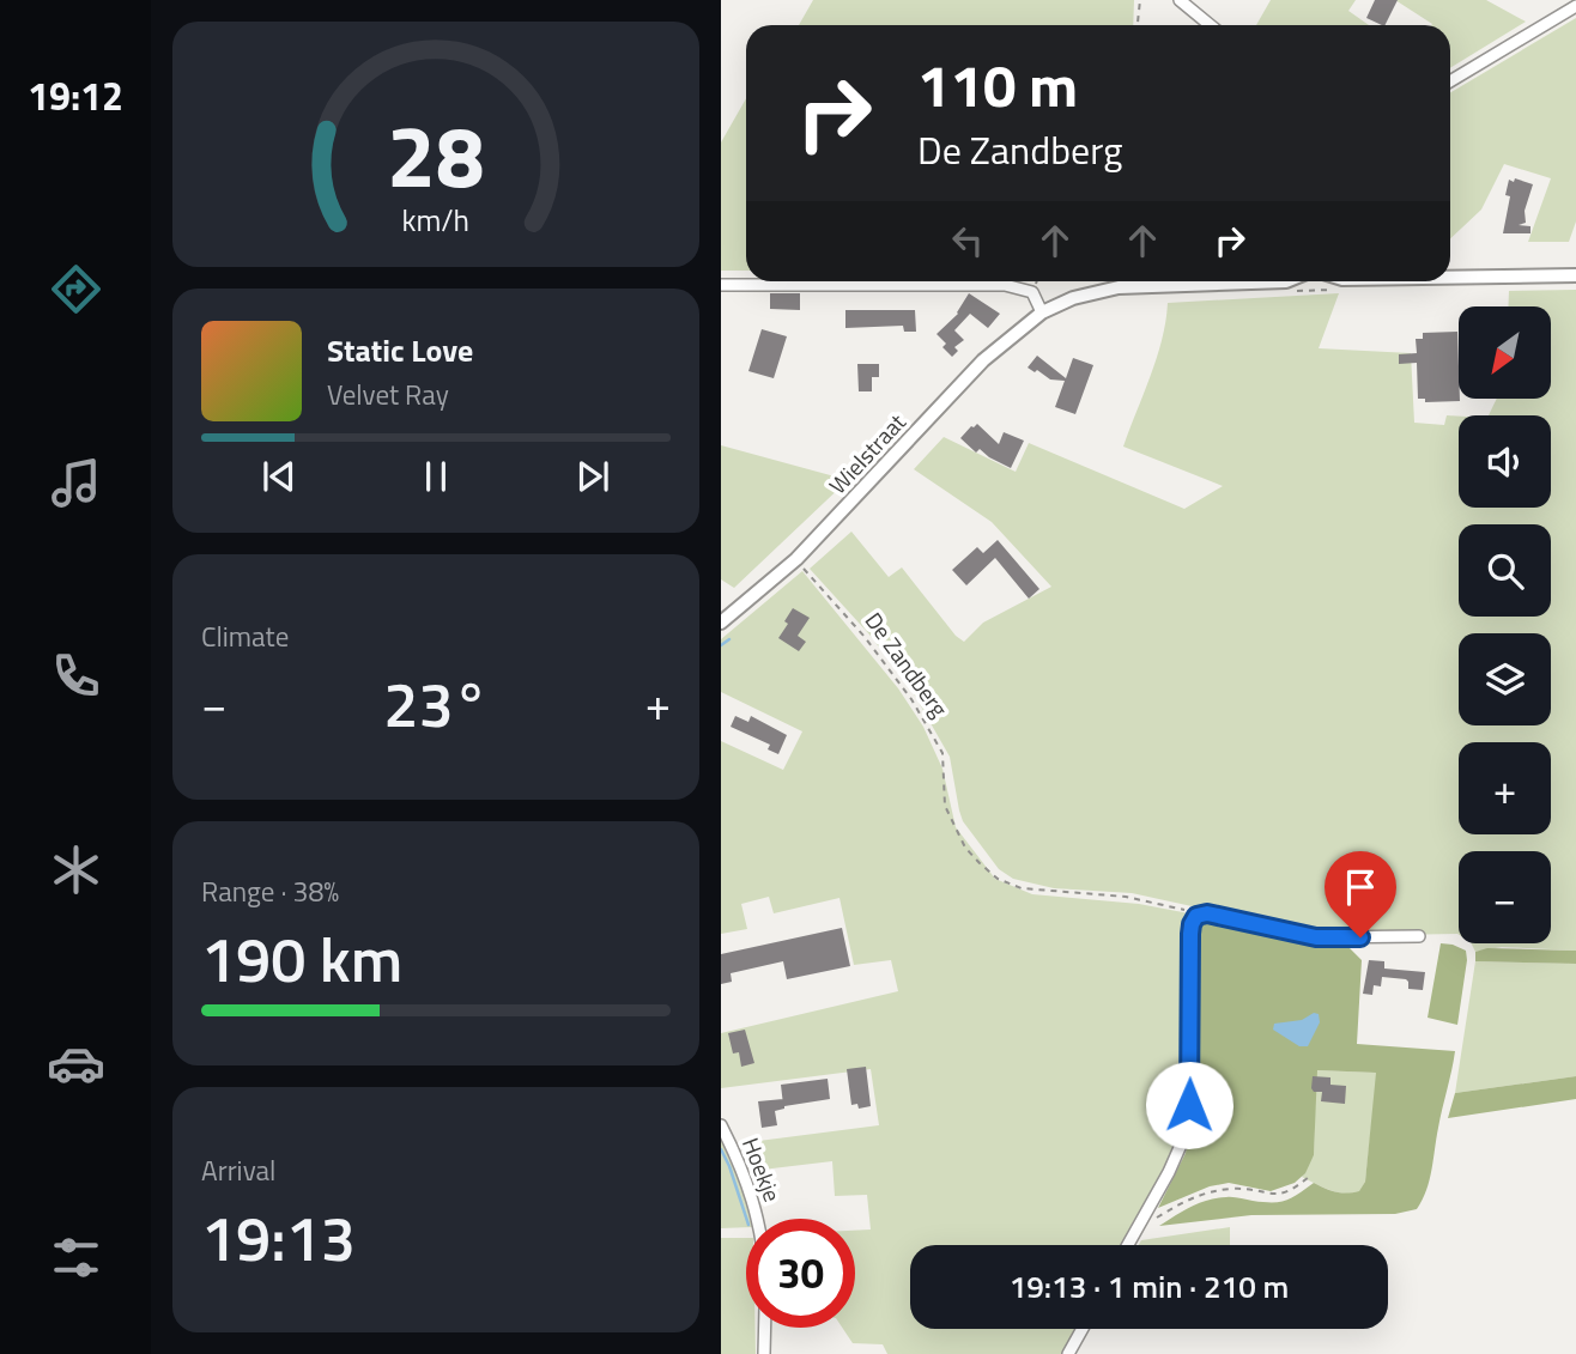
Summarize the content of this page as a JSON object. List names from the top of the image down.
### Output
{
  "streets": {
    "street": ["Wielstraat", "Hoekje"],
    "path": ["De Zandberg"]
  },
  "north": "bottom left",
  "page": {
    "tabs": "19:12",
    "turn": ["110 m", "De Zandberg"],
    "map_buttons": ["+", "−"],
    "song": ["Static Love", "Velvet Ray"],
    "tile": [
      "Climate",
      ["Range · 38%", "190 km"],
      ["Arrival", "19:13"]
    ],
    "heat": ["−", "23°", "+"],
    "limit": "30",
    "trip": "19:13 · 1 min · 210 m",
    "gauge": ["28", "km/h"]
  }
}
